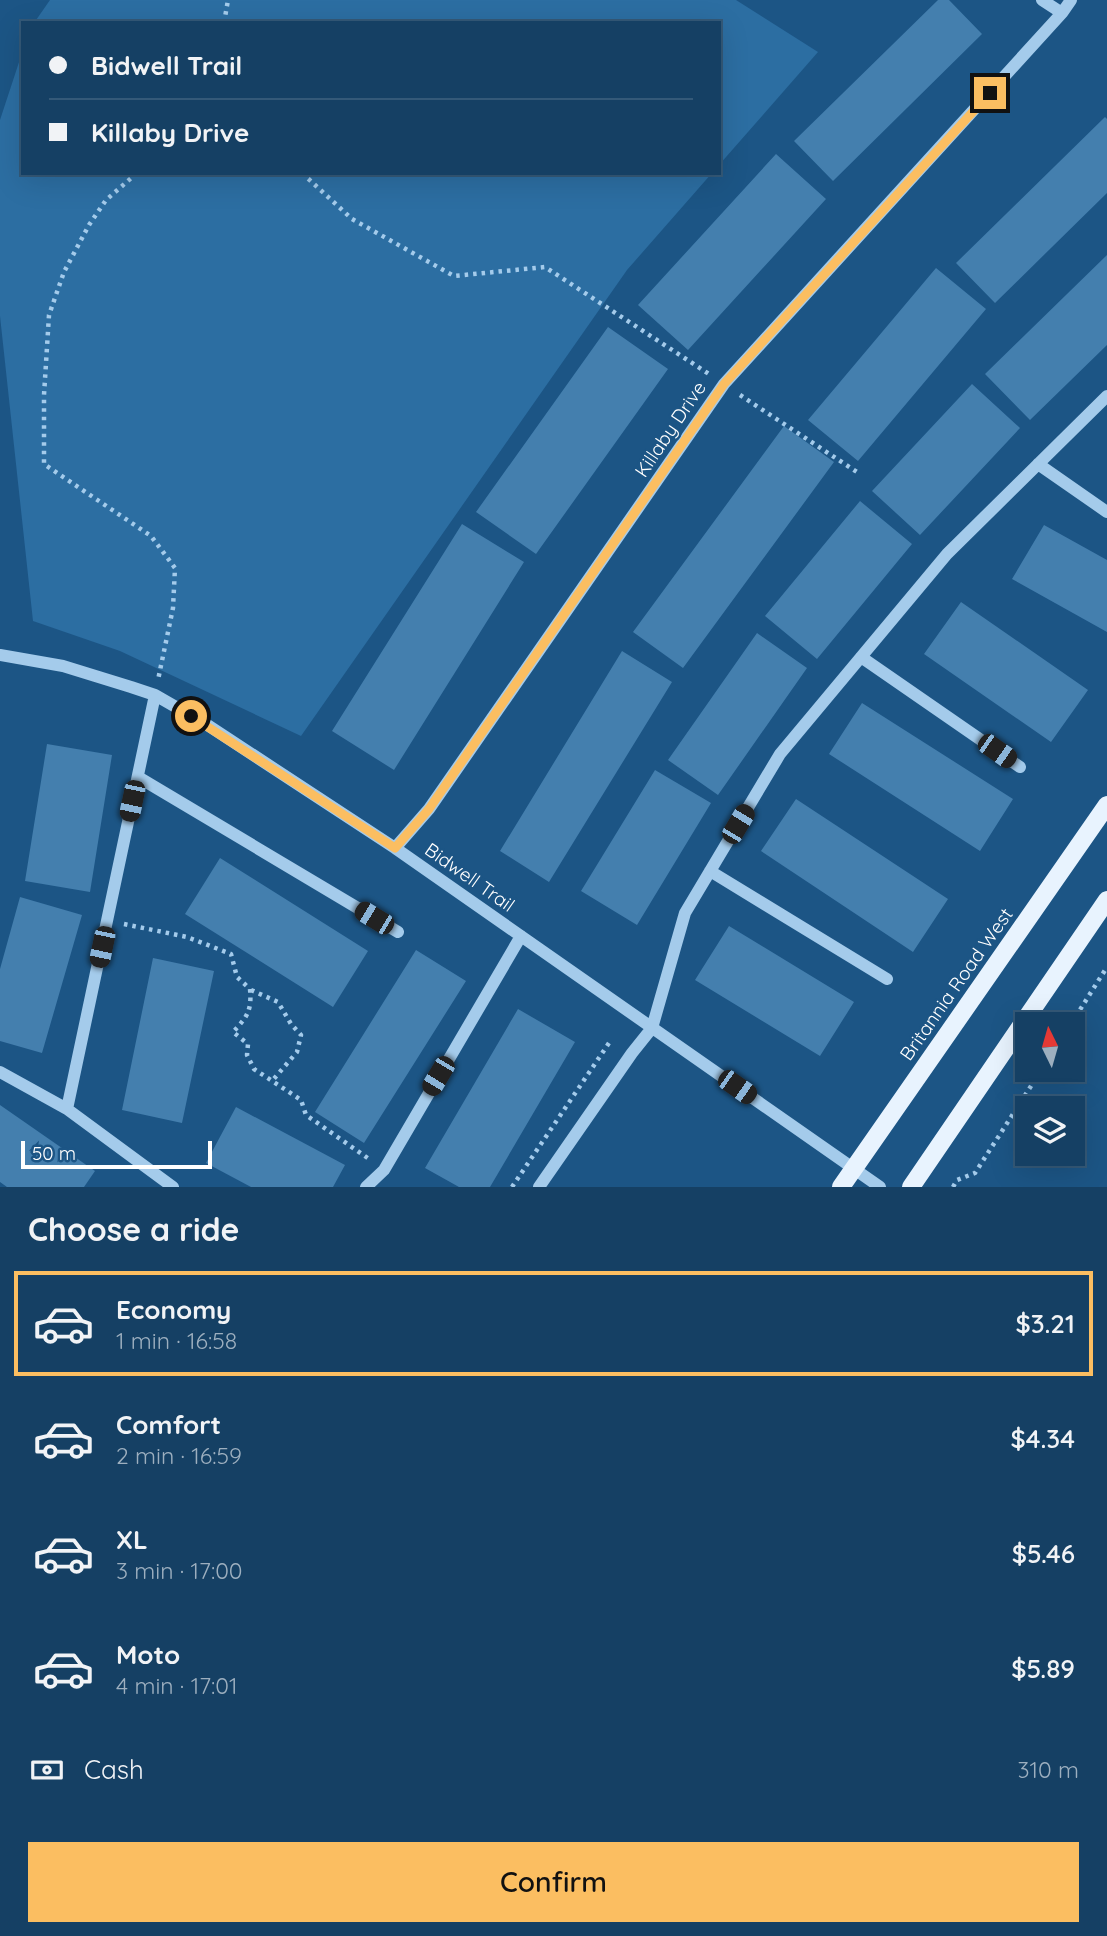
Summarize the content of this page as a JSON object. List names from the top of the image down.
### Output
{
  "streets": {
    "main road": ["Britannia Road West"],
    "street": ["Killaby Drive", "Bidwell Trail"]
  },
  "crossings": [
    ["Killaby Drive", "Bidwell Trail"],
    ["Bidwell Trail", "Britannia Road West"]
  ],
  "scale_bar": "50 m",
  "north": "top",
  "page": {
    "banner": ["Bidwell Trail", "Killaby Drive"],
    "scale": "50 m",
    "heading": "Choose a ride",
    "list": [
      {
        "name": "Economy",
        "note": "1 min · 16:58",
        "value": "$3.21"
      },
      {
        "name": "Comfort",
        "note": "2 min · 16:59",
        "value": "$4.34"
      },
      {
        "name": "XL",
        "note": "3 min · 17:00",
        "value": "$5.46"
      },
      {
        "name": "Moto",
        "note": "4 min · 17:01",
        "value": "$5.89"
      }
    ],
    "pay": ["Cash", "310 m"],
    "buttons": "Confirm"
  }
}
